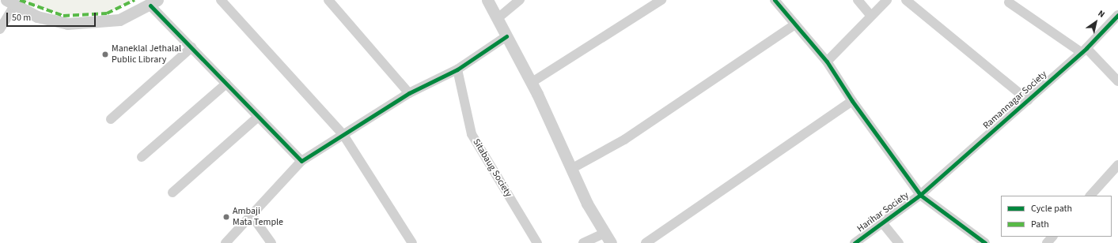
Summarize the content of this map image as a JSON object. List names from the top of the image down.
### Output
{
  "streets": {
    "street": ["Ramannagar Society", "Sitabaug Society", "Harihar Society"]
  },
  "crossings": [
    ["Ramannagar Society", "Harihar Society"]
  ],
  "places": ["Maneklal Jethalal Public Library", "Ambaji Mata Temple"],
  "legend": ["Cycle path", "Path"],
  "scale_bar": "50 m",
  "north": "top right"
}
